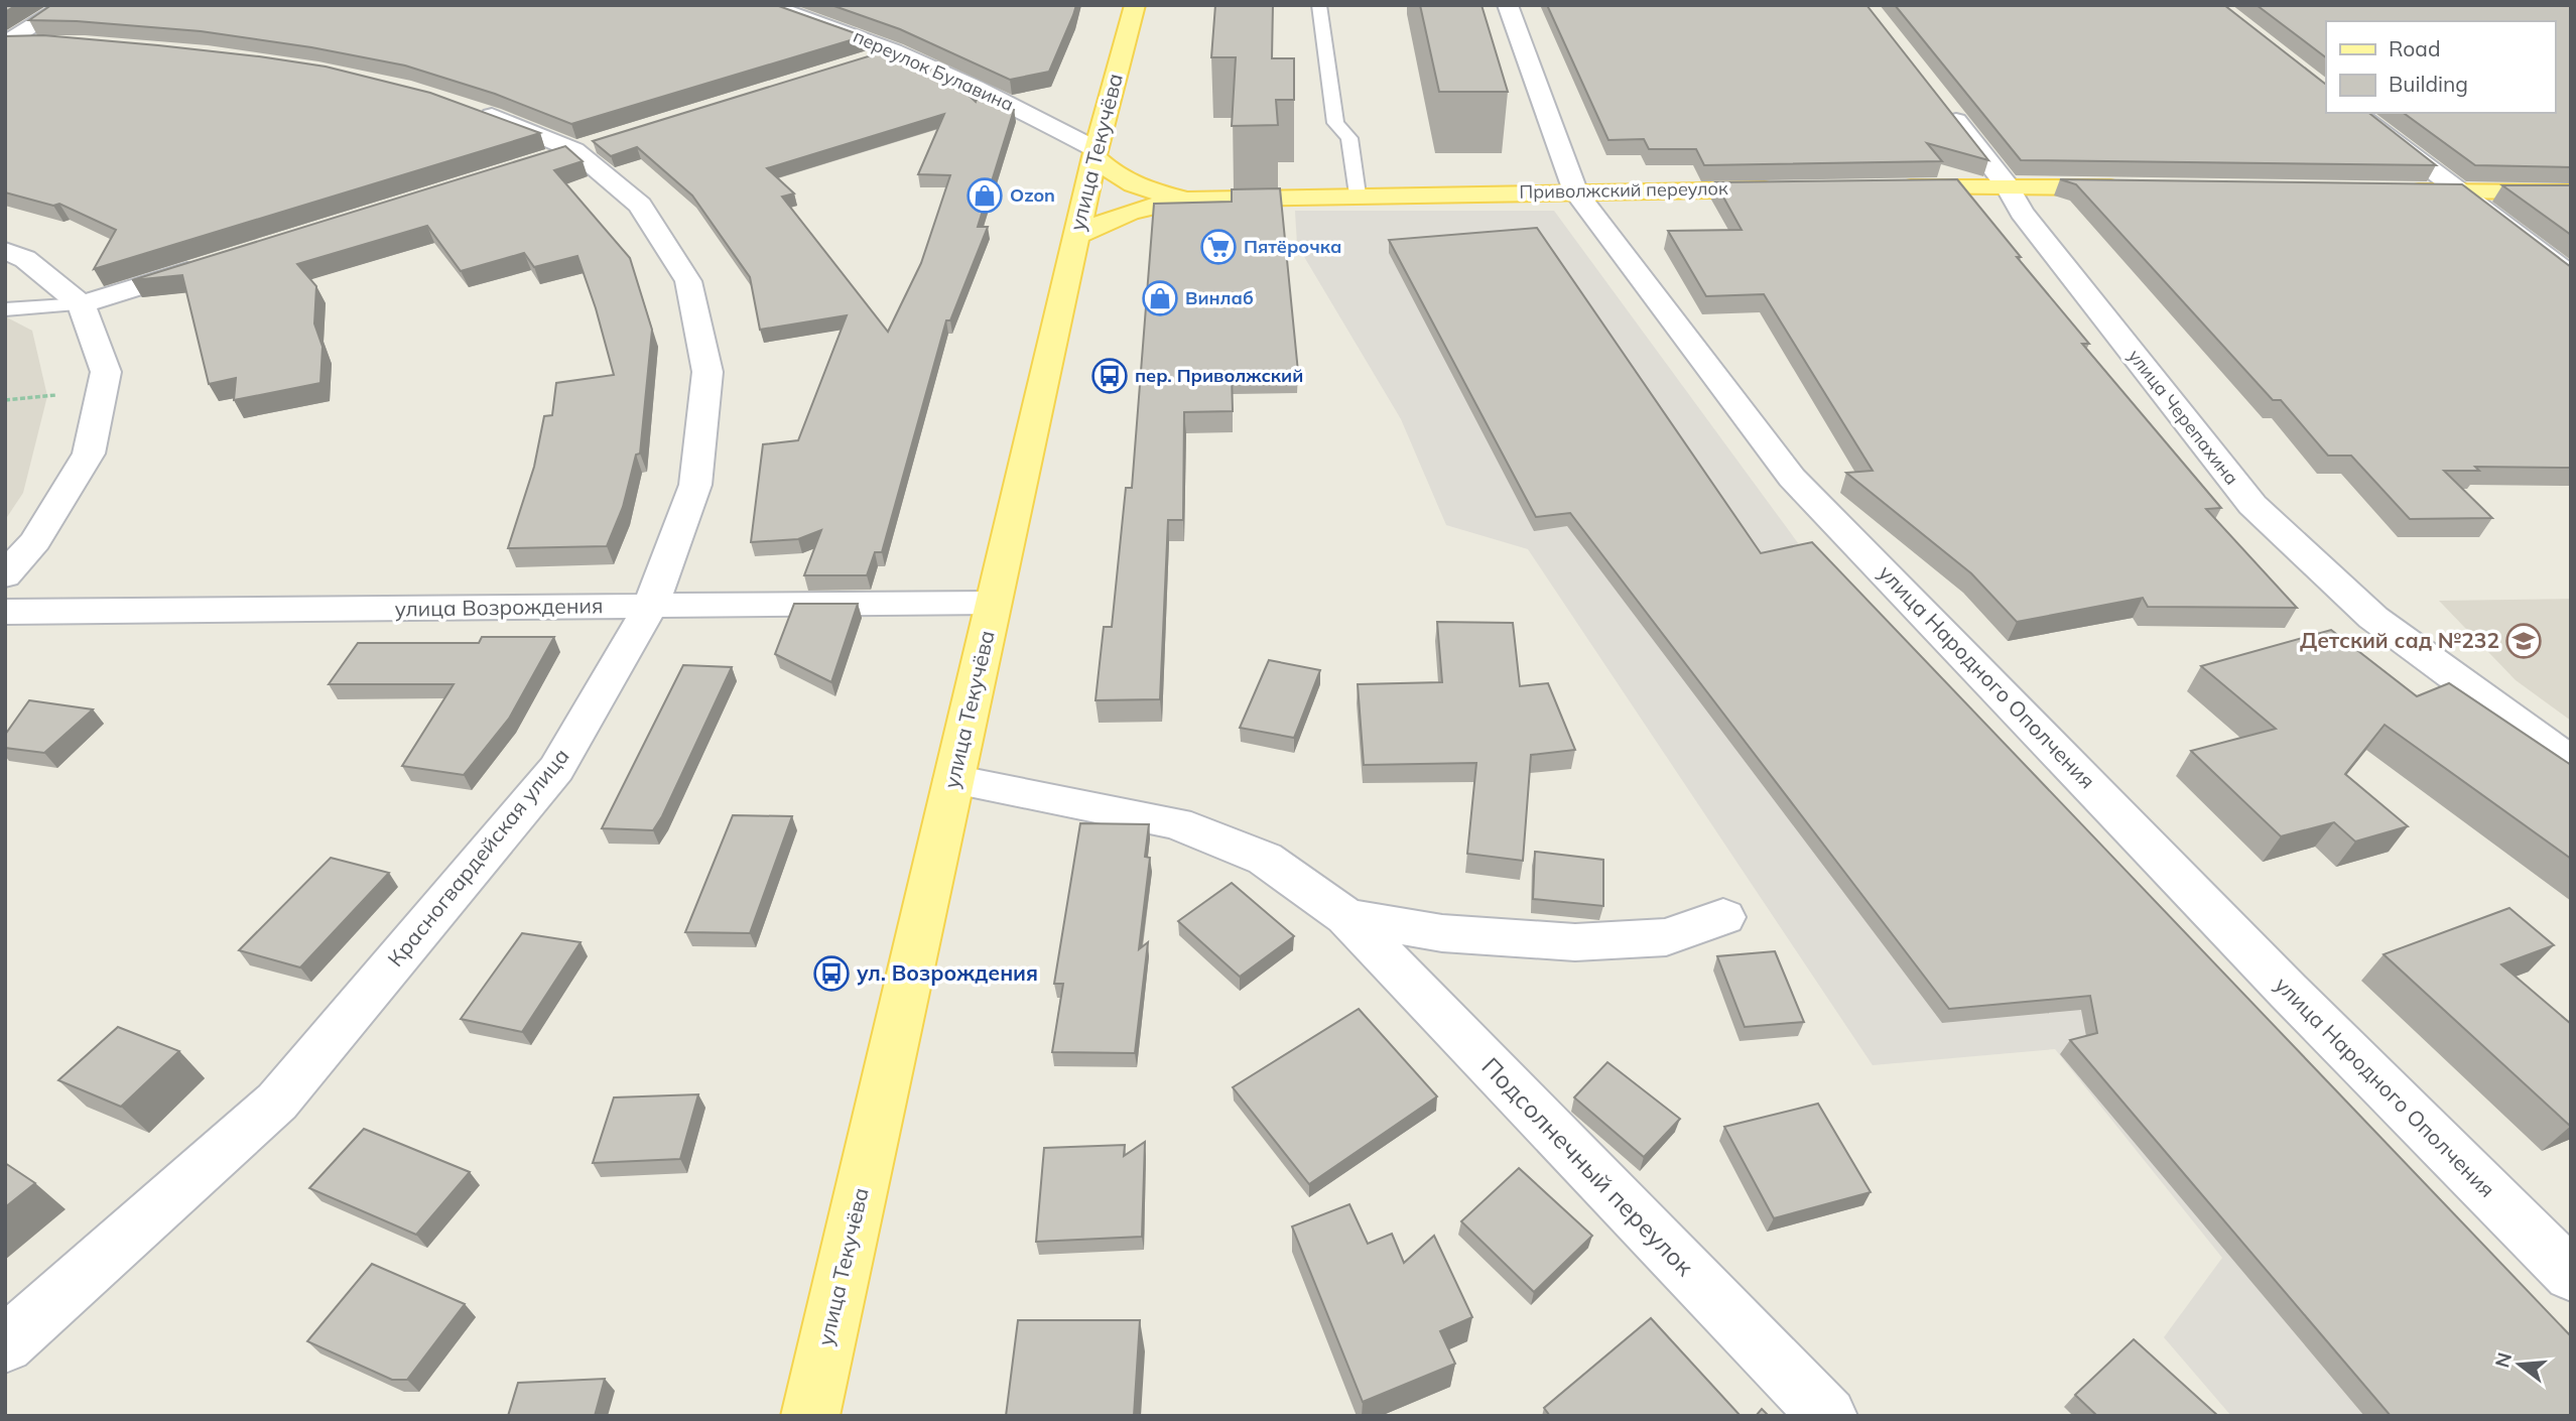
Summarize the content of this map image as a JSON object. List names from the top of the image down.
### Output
{
  "streets": {
    "main road": ["улица Текучёва", "Приволжский переулок"],
    "street": [
      "переулок Булавина",
      "улица Черепахина",
      "улица Возрождения",
      "улица Народного Ополчения",
      "Красногвардейская улица",
      "Подсолнечный переулок"
    ]
  },
  "crossings": [
    ["переулок Булавина", "улица Текучёва"],
    ["переулок Булавина", "Приволжский переулок"],
    ["улица Текучёва", "Приволжский переулок"],
    ["улица Текучёва", "улица Возрождения"],
    ["улица Текучёва", "Подсолнечный переулок"],
    ["Приволжский переулок", "улица Народного Ополчения"],
    ["улица Возрождения", "Красногвардейская улица"]
  ],
  "places": {
    "shop": ["Ozon", "Винлаб"],
    "supermarket": ["Пятёрочка"],
    "bus stop": ["пер. Приволжский", "ул. Возрождения"],
    "school or university": ["Детский сад №232"]
  },
  "legend": ["Road", "Building"],
  "north": "left"
}
